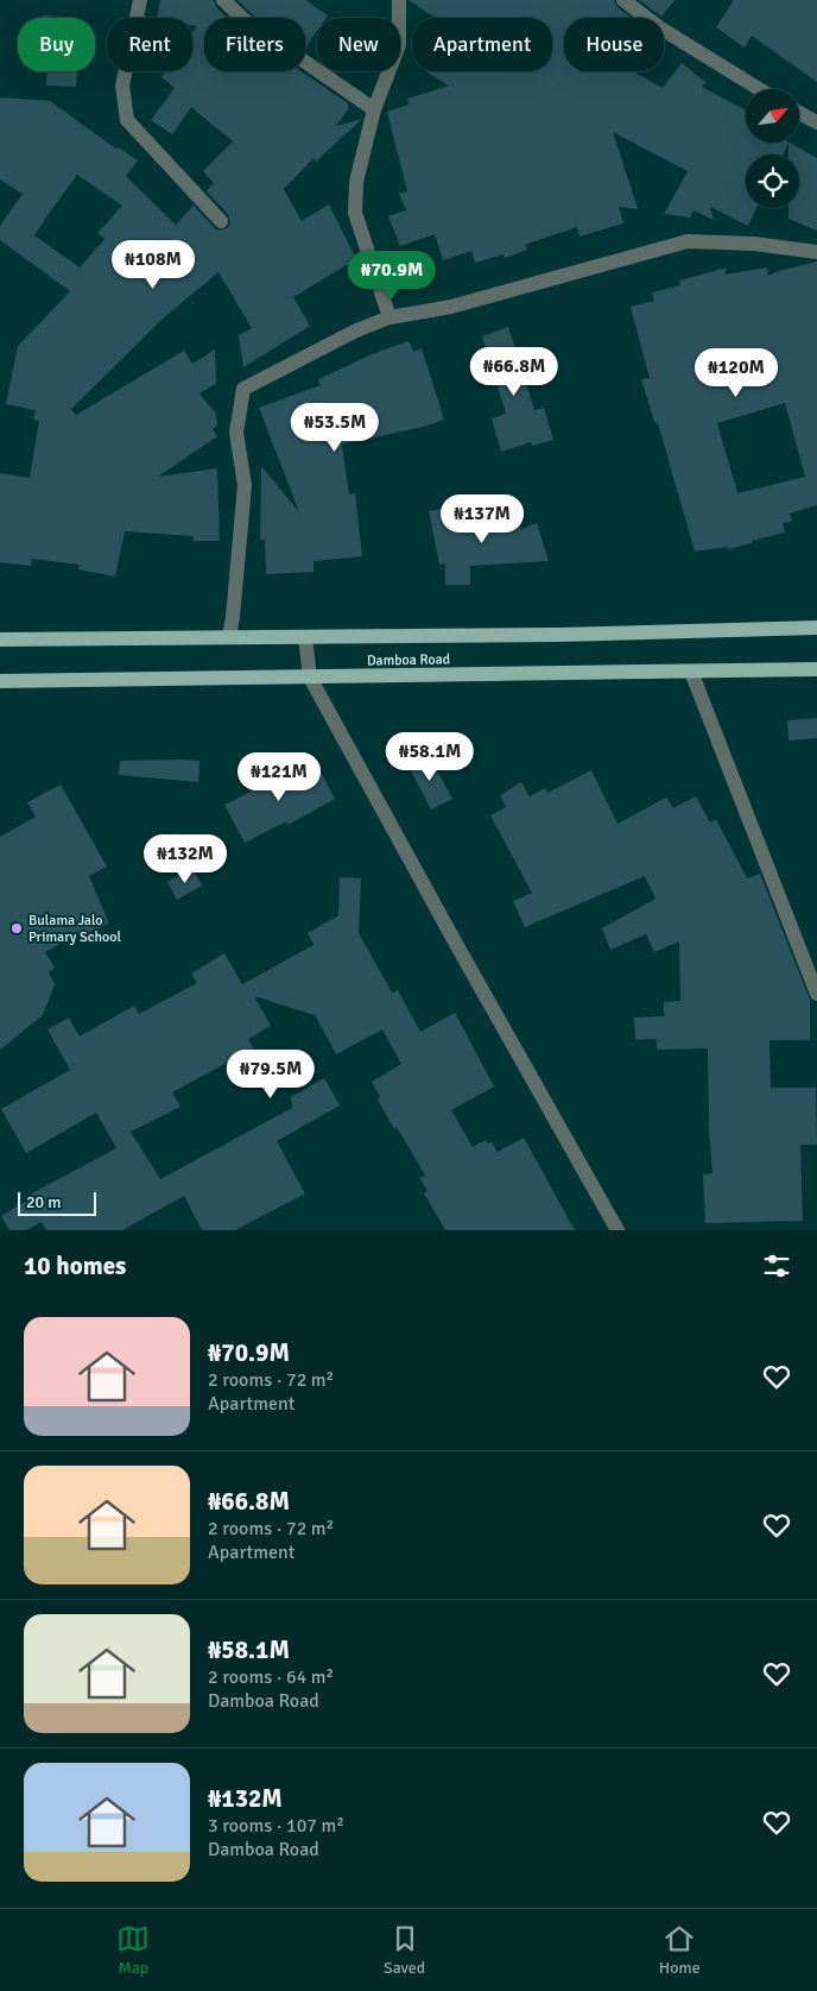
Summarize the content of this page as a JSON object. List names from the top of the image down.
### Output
{
  "streets": {
    "main road": ["Damboa Road"]
  },
  "places": ["Bulama Jalo Primary School"],
  "scale_bar": "20 m",
  "north": "top right",
  "page": {
    "chip": [
      "Buy",
      "Rent",
      "Filters",
      "New",
      "Apartment",
      "House"
    ],
    "price": [
      "₦108M",
      "₦70.9M",
      "₦66.8M",
      "₦120M",
      "₦53.5M",
      "₦137M",
      "₦58.1M",
      "₦121M",
      "₦132M",
      "₦79.5M"
    ],
    "scale": "20 m",
    "heading": "10 homes",
    "list": [
      {
        "name": "₦70.9M",
        "note": "2 rooms · 72 m² · Apartment"
      },
      {
        "name": "₦66.8M",
        "note": "2 rooms · 72 m² · Apartment"
      },
      {
        "name": "₦58.1M",
        "note": "2 rooms · 64 m² · Damboa Road"
      },
      {
        "name": "₦132M",
        "note": "3 rooms · 107 m² · Damboa Road"
      }
    ],
    "tabs": ["Map", "Saved", "Home"]
  }
}
